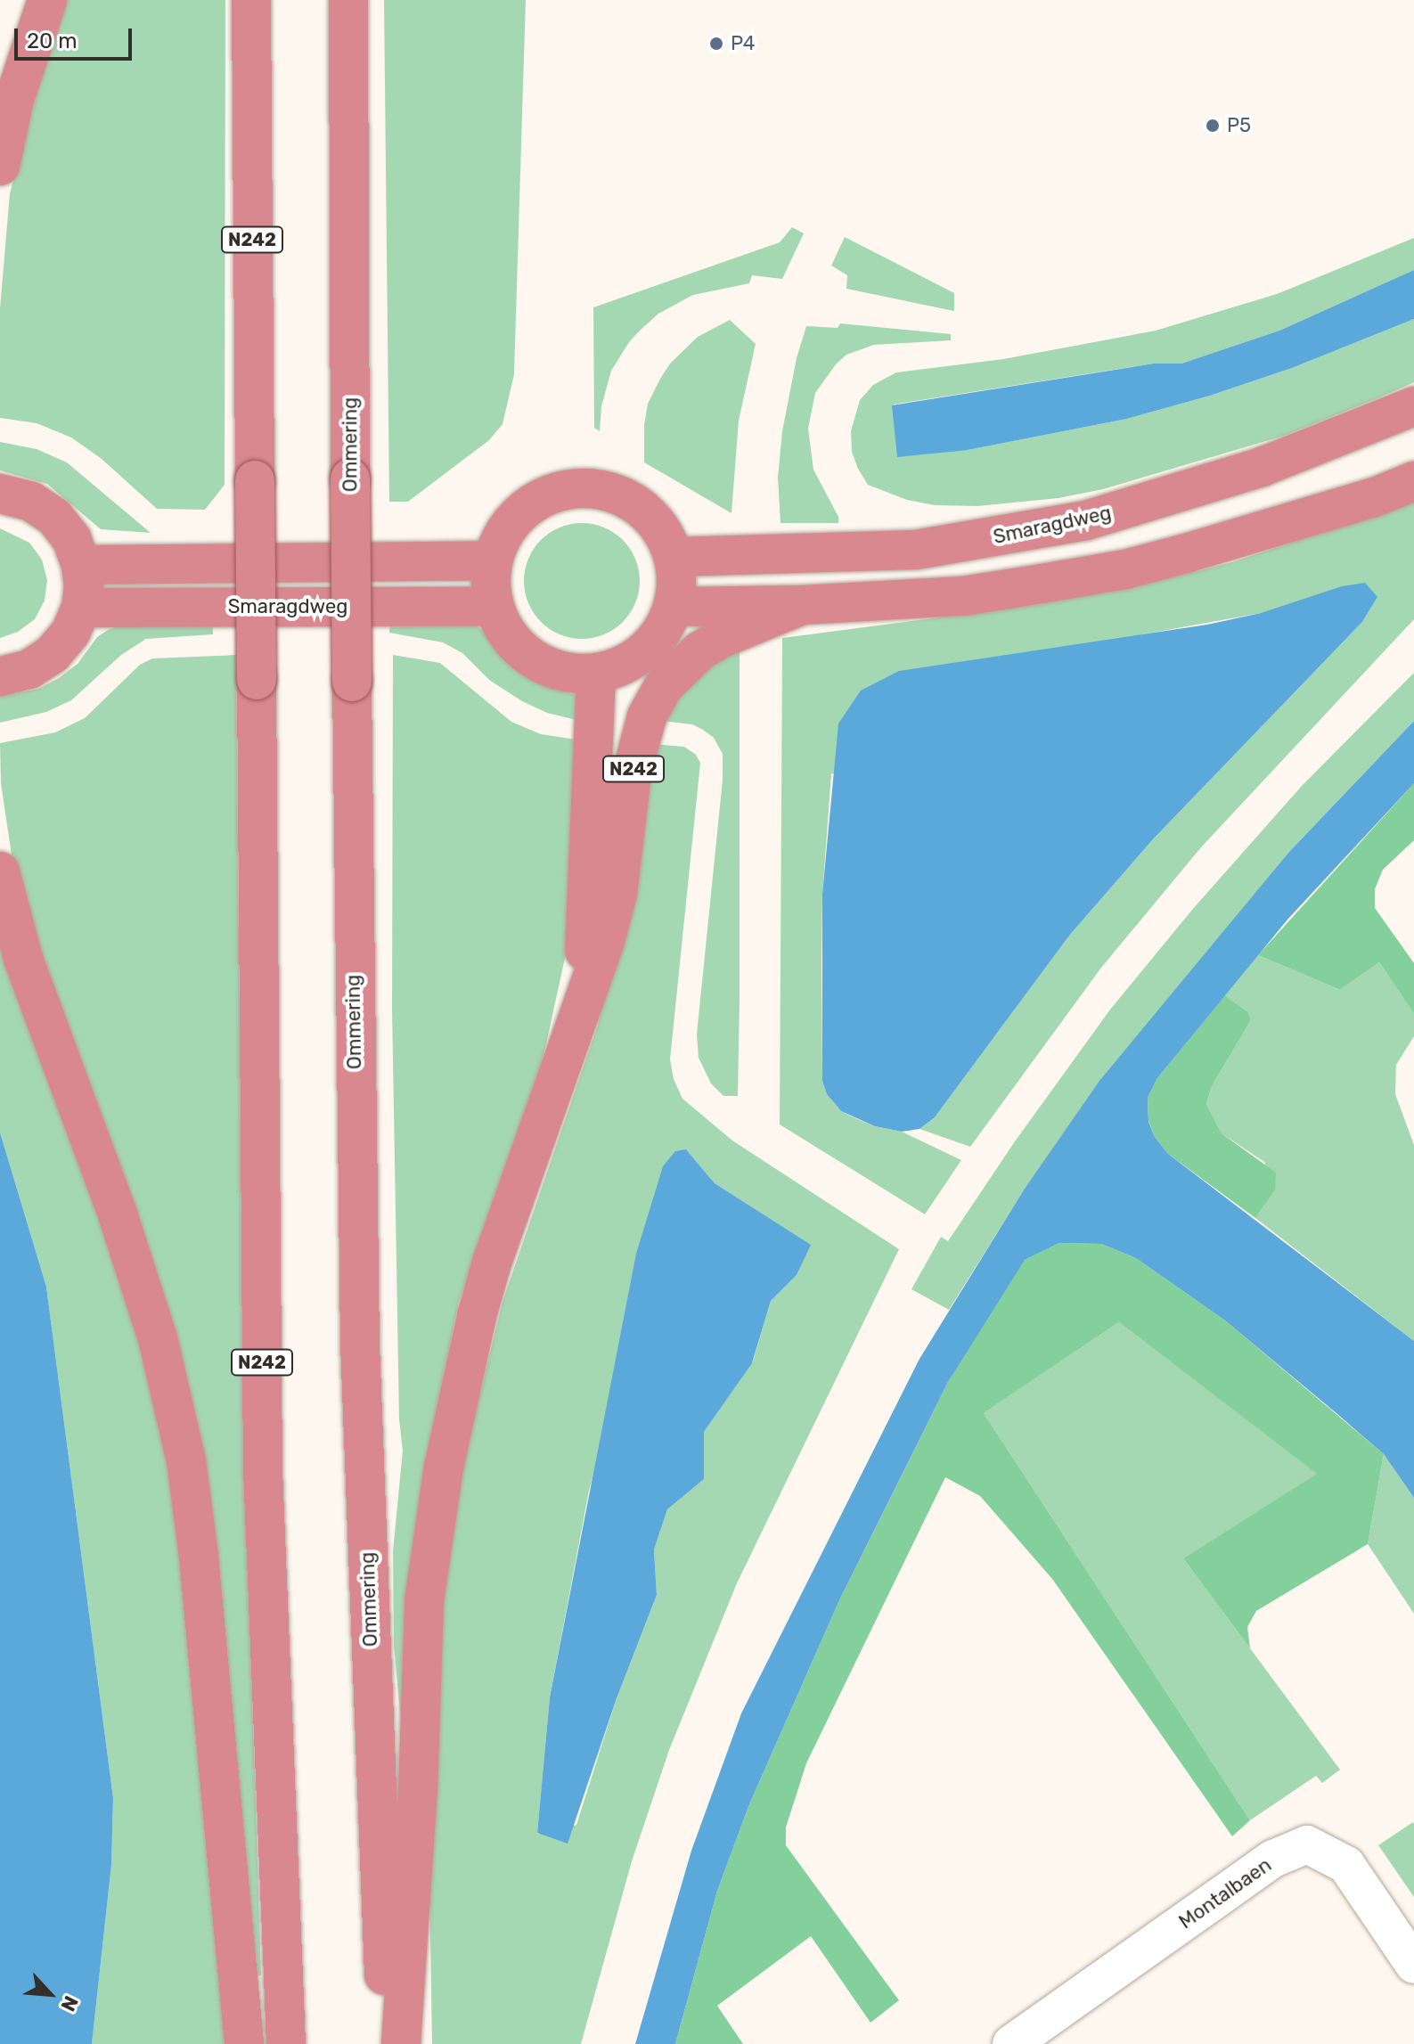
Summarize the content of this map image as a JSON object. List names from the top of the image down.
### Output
{
  "streets": {
    "highway": ["N242", "Ommering", "Smaragdweg"],
    "street": ["Montalbaen"]
  },
  "crossings": [
    ["N242", "Smaragdweg"]
  ],
  "places": ["P4", "P5"],
  "scale_bar": "20 m",
  "north": "bottom right"
}
